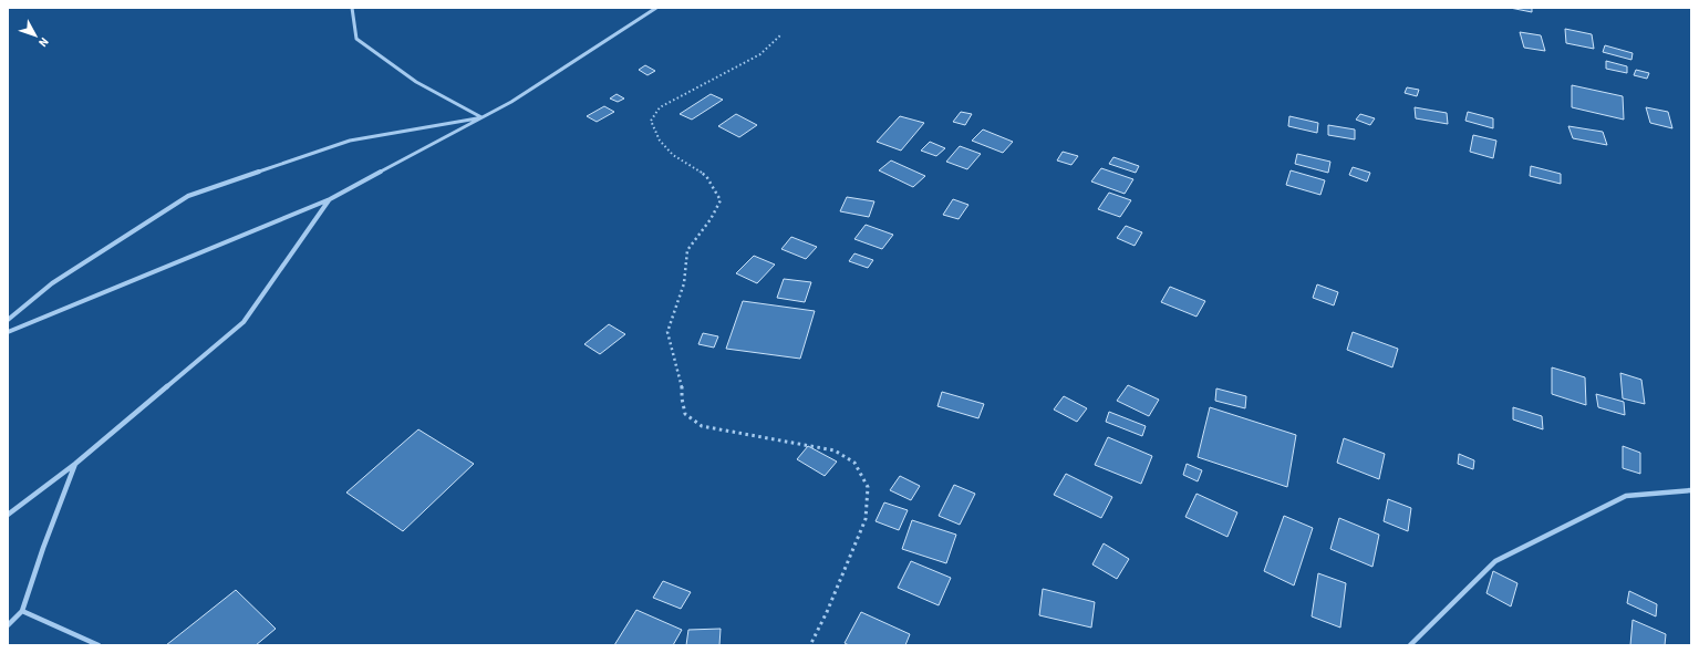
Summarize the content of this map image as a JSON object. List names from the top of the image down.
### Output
{
  "north": "bottom right"
}
